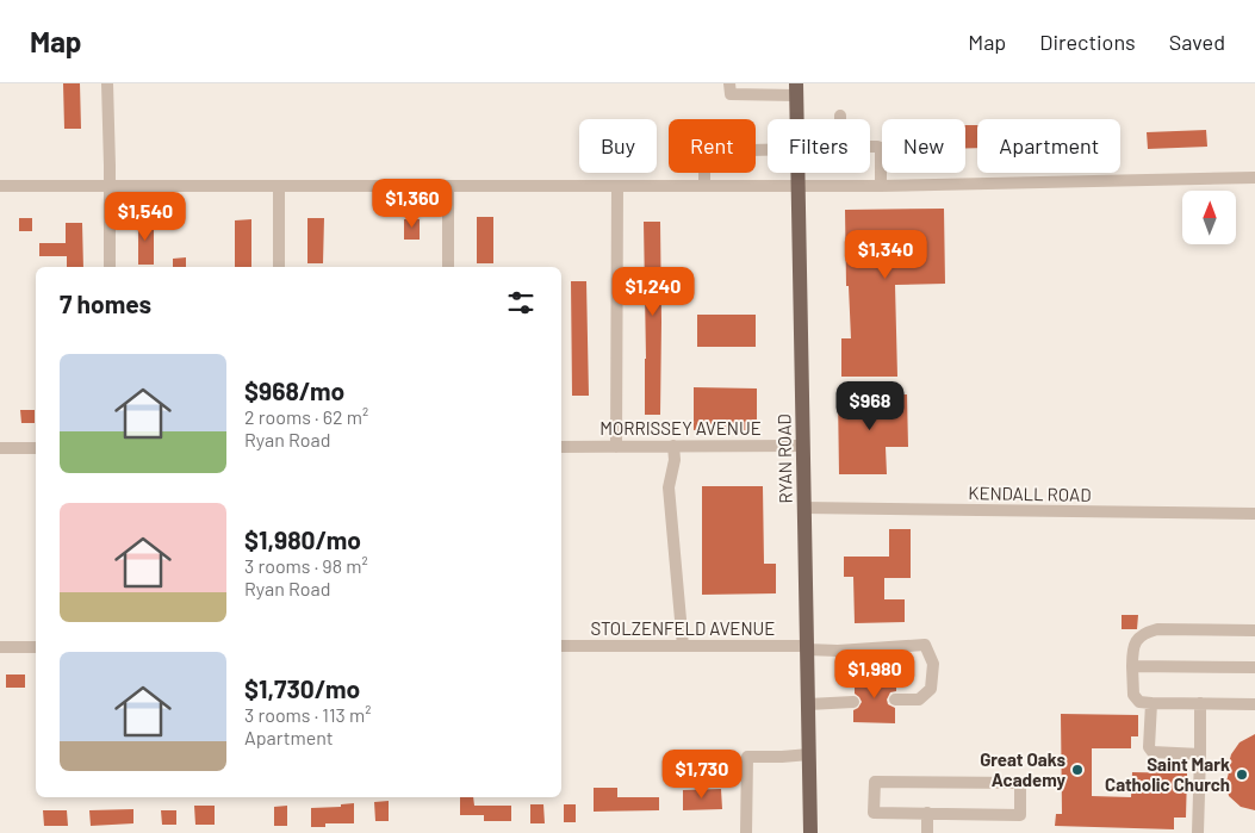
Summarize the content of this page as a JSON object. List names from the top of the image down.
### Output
{
  "streets": {
    "main road": ["RYAN ROAD"],
    "street": ["MORRISSEY AVENUE", "KENDALL ROAD", "STOLZENFELD AVENUE"]
  },
  "crossings": [
    ["MORRISSEY AVENUE", "RYAN ROAD"],
    ["RYAN ROAD", "KENDALL ROAD"],
    ["RYAN ROAD", "STOLZENFELD AVENUE"]
  ],
  "places": ["Great Oaks Academy", "Saint Mark Catholic Church"],
  "north": "top",
  "page": {
    "header": "Map",
    "nav": ["Map", "Directions", "Saved"],
    "chip": [
      "Buy",
      "Rent",
      "Filters",
      "New",
      "Apartment"
    ],
    "price": [
      "$1,360",
      "$1,540",
      "$1,340",
      "$1,240",
      "$968",
      "$1,980",
      "$1,730"
    ],
    "heading": "7 homes",
    "list": [
      {
        "name": "$968/mo",
        "note": "2 rooms · 62 m² · Ryan Road"
      },
      {
        "name": "$1,980/mo",
        "note": "3 rooms · 98 m² · Ryan Road"
      },
      {
        "name": "$1,730/mo",
        "note": "3 rooms · 113 m² · Apartment"
      }
    ]
  }
}
